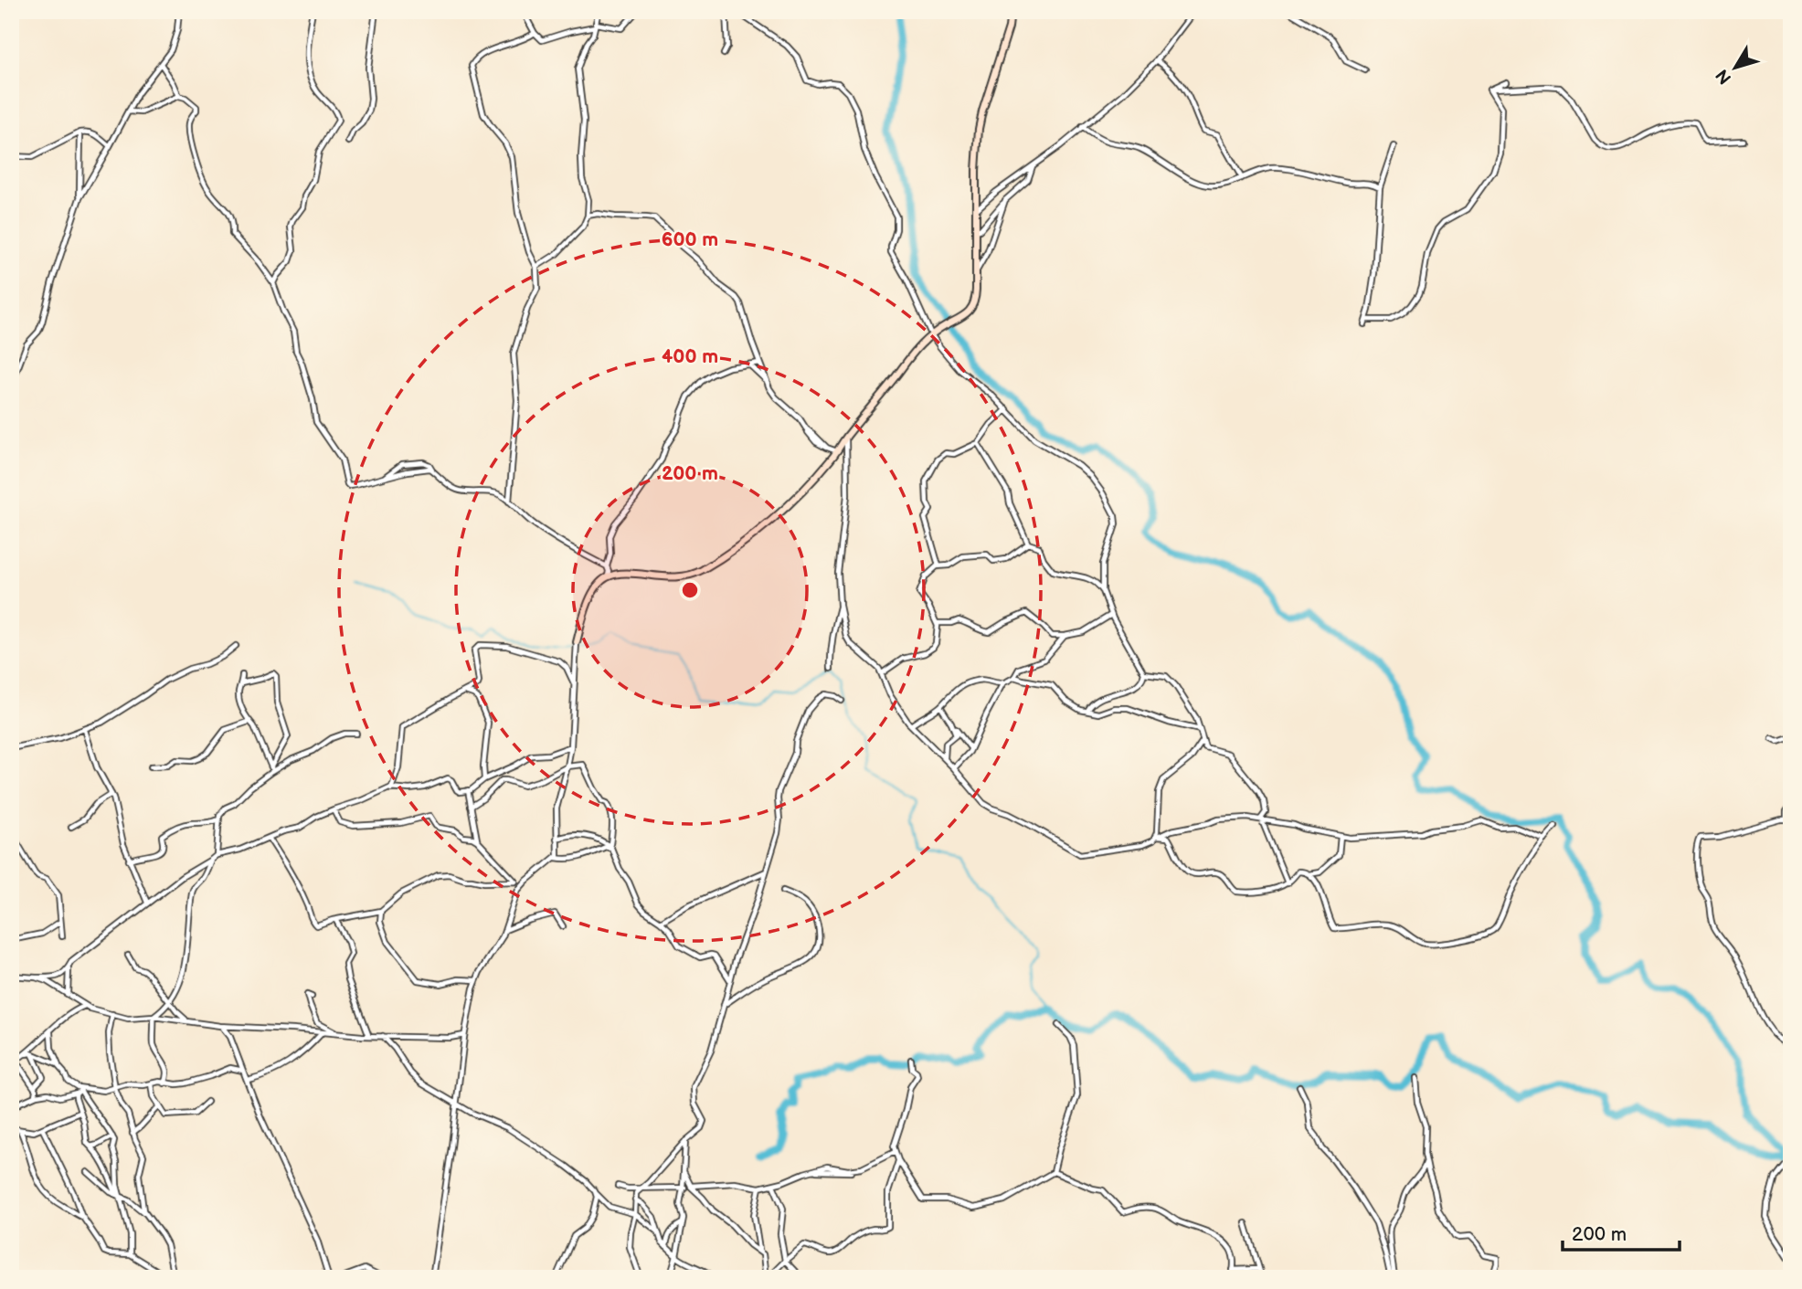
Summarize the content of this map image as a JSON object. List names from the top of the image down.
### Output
{
  "scale_bar": "200 m",
  "north": "bottom left",
  "rings": ["600 m", "400 m", "200 m"]
}
